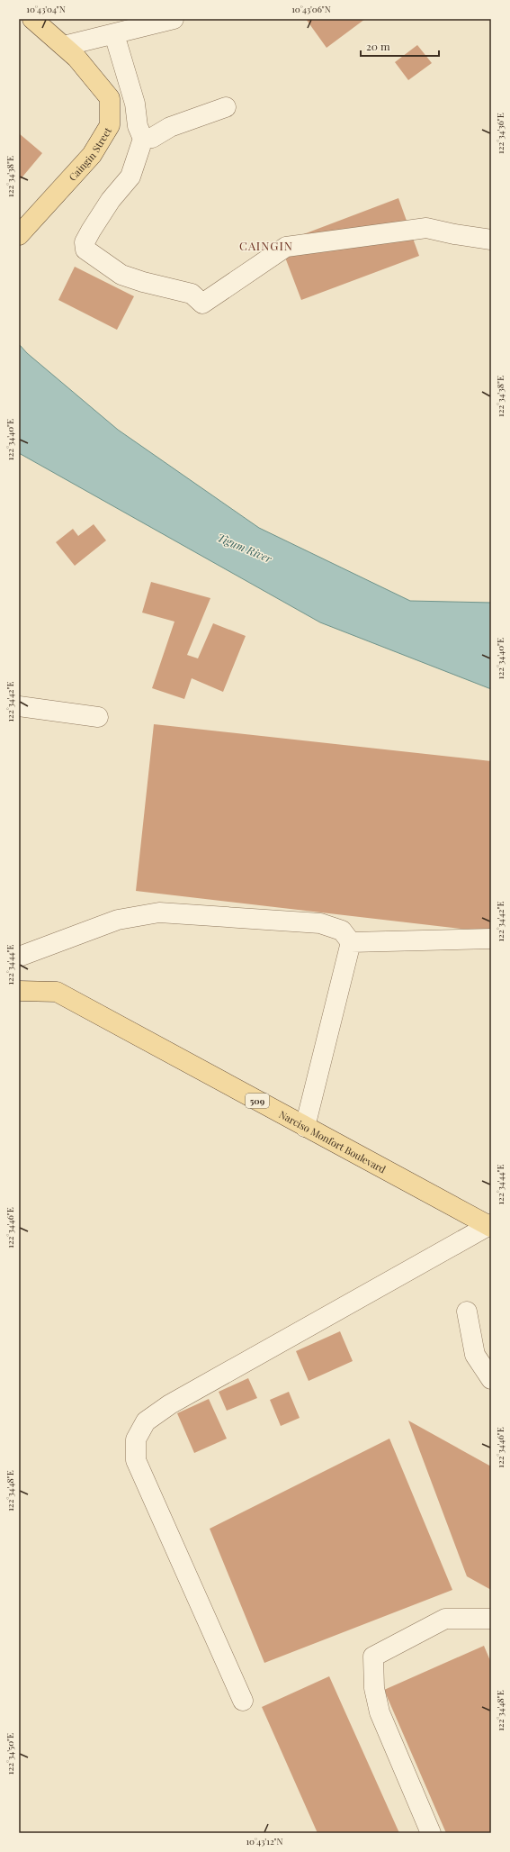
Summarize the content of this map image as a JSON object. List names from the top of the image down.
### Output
{
  "streets": {
    "main road": ["Caingin Street", "509", "Narciso Monfort Boulevard"]
  },
  "districts": ["CAINGIN"],
  "water": ["Tigum River"],
  "scale_bar": "20 m",
  "coordinates": [
    "10°43'04\"N",
    "10°43'06\"N",
    "122°34'36\"E",
    "122°34'38\"E",
    "122°34'40\"E",
    "122°34'42\"E",
    "122°34'44\"E",
    "122°34'46\"E",
    "122°34'48\"E",
    "122°34'50\"E",
    "10°43'12\"N"
  ]
}
